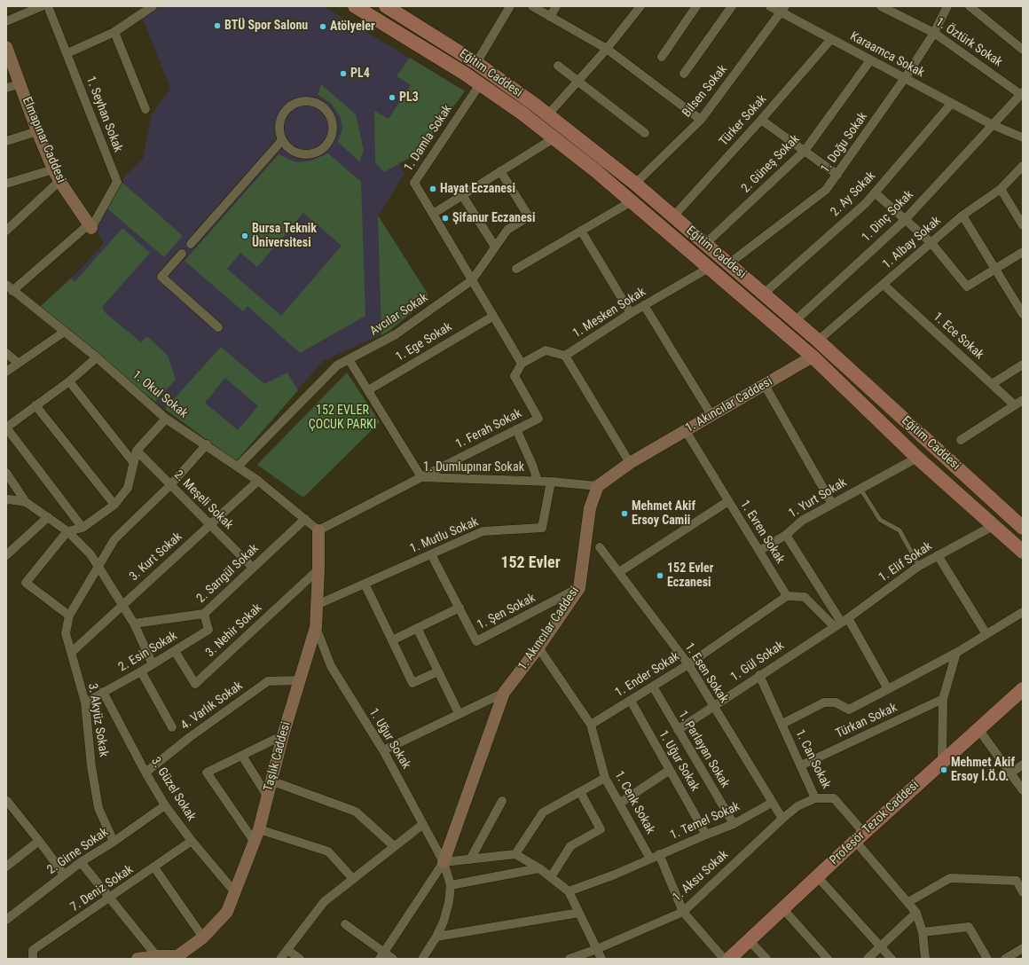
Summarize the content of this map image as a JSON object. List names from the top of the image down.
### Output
{
  "streets": {
    "main road": ["Eğitim Caddesi", "Profesör Tezok Caddesi"],
    "street": [
      "1. Öztürk Sokak",
      "Karaamca Sokak",
      "Bilsen Sokak",
      "1. Seyhan Sokak",
      "Türker Sokak",
      "1. Damla Sokak",
      "Elmapınar Caddesi",
      "1. Doğu Sokak",
      "2. Güneş Sokak",
      "2. Ay Sokak",
      "1. Dinç Sokak",
      "1. Albay Sokak",
      "1. Mesken Sokak",
      "Avcılar Sokak",
      "1. Ece Sokak",
      "1. Ege Sokak",
      "1. Okul Sokak",
      "1. Akıncılar Caddesi",
      "1. Ferah Sokak",
      "1. Dumlupınar Sokak",
      "1. Yurt Sokak",
      "2. Meşeli Sokak",
      "1. Evren Sokak",
      "1. Mutlu Sokak",
      "3. Kurt Sokak",
      "1. Elif Sokak",
      "2. Sarıgül Sokak",
      "1. Şen Sokak",
      "3. Nehir Sokak",
      "2. Esin Sokak",
      "1. Gül Sokak",
      "1. Esen Sokak",
      "1. Ender Sokak",
      "4. Varlık Sokak",
      "3. Akyüz Sokak",
      "Türkan Sokak",
      "1. Uğur Sokak",
      "1. Parlayan Sokak",
      "Taşlık Caddesi",
      "1. Can Sokak",
      "3. Güzel Sokak",
      "1. Cenk Sokak",
      "1. Temel Sokak",
      "2. Girne Sokak",
      "1. Aksu Sokak",
      "7. Deniz Sokak"
    ]
  },
  "crossings": [
    ["1. Öztürk Sokak", "1. Doğu Sokak"],
    ["1. Öztürk Sokak", "1. Dinç Sokak"],
    ["Karaamca Sokak", "Bilsen Sokak"],
    ["Karaamca Sokak", "Türker Sokak"],
    ["Karaamca Sokak", "1. Doğu Sokak"],
    ["Karaamca Sokak", "2. Güneş Sokak"],
    ["Karaamca Sokak", "2. Ay Sokak"],
    ["Karaamca Sokak", "1. Dinç Sokak"],
    ["Eğitim Caddesi", "Bilsen Sokak"],
    ["Eğitim Caddesi", "Türker Sokak"],
    ["Eğitim Caddesi", "1. Damla Sokak"],
    ["Eğitim Caddesi", "1. Doğu Sokak"],
    ["Eğitim Caddesi", "2. Güneş Sokak"],
    ["Eğitim Caddesi", "2. Ay Sokak"],
    ["Eğitim Caddesi", "1. Dinç Sokak"],
    ["Eğitim Caddesi", "1. Albay Sokak"],
    ["Eğitim Caddesi", "1. Mesken Sokak"],
    ["Eğitim Caddesi", "1. Akıncılar Caddesi"],
    ["Eğitim Caddesi", "1. Yurt Sokak"],
    ["Eğitim Caddesi", "1. Elif Sokak"],
    ["1. Seyhan Sokak", "Elmapınar Caddesi"],
    ["1. Damla Sokak", "Avcılar Sokak"],
    ["1. Albay Sokak", "1. Ece Sokak"],
    ["Avcılar Sokak", "1. Okul Sokak"],
    ["1. Okul Sokak", "1. Dumlupınar Sokak"],
    ["1. Okul Sokak", "3. Kurt Sokak"],
    ["1. Okul Sokak", "2. Sarıgül Sokak"],
    ["1. Okul Sokak", "3. Akyüz Sokak"],
    ["1. Okul Sokak", "Taşlık Caddesi"],
    ["1. Akıncılar Caddesi", "1. Dumlupınar Sokak"],
    ["1. Akıncılar Caddesi", "1. Evren Sokak"],
    ["1. Akıncılar Caddesi", "1. Şen Sokak"],
    ["1. Akıncılar Caddesi", "1. Uğur Sokak"],
    ["1. Akıncılar Caddesi", "1. Cenk Sokak"],
    ["1. Ferah Sokak", "1. Dumlupınar Sokak"],
    ["1. Dumlupınar Sokak", "1. Mutlu Sokak"],
    ["1. Dumlupınar Sokak", "Taşlık Caddesi"],
    ["1. Yurt Sokak", "1. Elif Sokak"],
    ["1. Yurt Sokak", "1. Gül Sokak"],
    ["2. Meşeli Sokak", "3. Kurt Sokak"],
    ["2. Meşeli Sokak", "2. Sarıgül Sokak"],
    ["2. Meşeli Sokak", "3. Akyüz Sokak"],
    ["1. Evren Sokak", "1. Ender Sokak"],
    ["1. Mutlu Sokak", "1. Şen Sokak"],
    ["1. Mutlu Sokak", "Taşlık Caddesi"],
    ["3. Kurt Sokak", "3. Akyüz Sokak"],
    ["1. Elif Sokak", "1. Gül Sokak"],
    ["2. Sarıgül Sokak", "2. Esin Sokak"],
    ["3. Nehir Sokak", "2. Esin Sokak"],
    ["3. Nehir Sokak", "Taşlık Caddesi"],
    ["2. Esin Sokak", "3. Akyüz Sokak"],
    ["2. Esin Sokak", "3. Güzel Sokak"],
    ["1. Gül Sokak", "1. Esen Sokak"],
    ["1. Gül Sokak", "1. Parlayan Sokak"],
    ["1. Gül Sokak", "1. Can Sokak"],
    ["1. Esen Sokak", "1. Ender Sokak"],
    ["1. Esen Sokak", "1. Temel Sokak"],
    ["1. Esen Sokak", "1. Aksu Sokak"],
    ["1. Ender Sokak", "1. Uğur Sokak"],
    ["1. Ender Sokak", "1. Parlayan Sokak"],
    ["1. Ender Sokak", "1. Cenk Sokak"],
    ["4. Varlık Sokak", "Taşlık Caddesi"],
    ["4. Varlık Sokak", "3. Güzel Sokak"],
    ["3. Akyüz Sokak", "2. Girne Sokak"],
    ["Türkan Sokak", "1. Can Sokak"],
    ["1. Uğur Sokak", "Taşlık Caddesi"],
    ["1. Uğur Sokak", "1. Temel Sokak"],
    ["1. Parlayan Sokak", "1. Temel Sokak"],
    ["Taşlık Caddesi", "3. Güzel Sokak"],
    ["1. Can Sokak", "Profesör Tezok Caddesi"],
    ["1. Can Sokak", "1. Aksu Sokak"],
    ["3. Güzel Sokak", "2. Girne Sokak"],
    ["3. Güzel Sokak", "7. Deniz Sokak"],
    ["1. Cenk Sokak", "1. Temel Sokak"]
  ],
  "districts": ["152 Evler"],
  "parks": ["152 EVLER ÇOCUK PARKI"],
  "places": [
    "BTÜ Spor Salonu",
    "Atölyeler",
    "PL4",
    "PL3",
    "Hayat Eczanesi",
    "Şifanur Eczanesi",
    "Bursa Teknik Üniversitesi",
    "Mehmet Akif Ersoy Camii",
    "152 Evler Eczanesi",
    "Mehmet Akif Ersoy İ.Ö.O."
  ]
}
